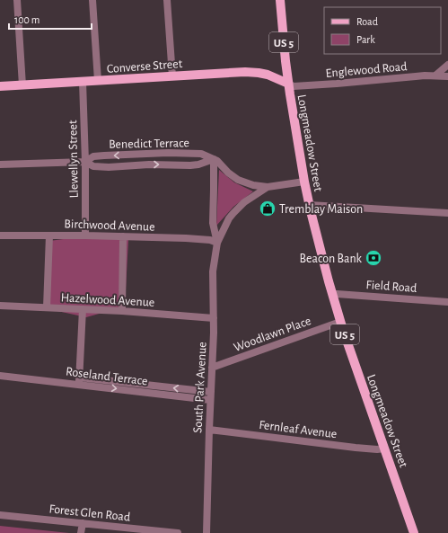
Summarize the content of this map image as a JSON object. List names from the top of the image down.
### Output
{
  "streets": {
    "main road": ["US 5", "Converse Street", "Longmeadow Street"],
    "street": [
      "Englewood Road",
      "Benedict Terrace",
      "Llewellyn Street",
      "Birchwood Avenue",
      "Field Road",
      "Hazelwood Avenue",
      "Woodlawn Place",
      "Roseland Terrace",
      "South Park Avenue",
      "Fernleaf Avenue",
      "Forest Glen Road"
    ]
  },
  "crossings": [
    ["Converse Street", "Englewood Road"],
    ["Converse Street", "Longmeadow Street"],
    ["Converse Street", "Llewellyn Street"],
    ["Englewood Road", "Longmeadow Street"],
    ["Benedict Terrace", "Llewellyn Street"],
    ["Benedict Terrace", "South Park Avenue"],
    ["Longmeadow Street", "Field Road"],
    ["Longmeadow Street", "Woodlawn Place"],
    ["Longmeadow Street", "South Park Avenue"],
    ["Longmeadow Street", "Fernleaf Avenue"],
    ["Llewellyn Street", "Birchwood Avenue"],
    ["Birchwood Avenue", "South Park Avenue"],
    ["Hazelwood Avenue", "South Park Avenue"],
    ["Woodlawn Place", "South Park Avenue"],
    ["Roseland Terrace", "South Park Avenue"],
    ["South Park Avenue", "Fernleaf Avenue"]
  ],
  "places": {
    "shop": ["Tremblay Maison"],
    "bank": ["Beacon Bank"]
  },
  "legend": ["Road", "Park"],
  "scale_bar": "100 m"
}
